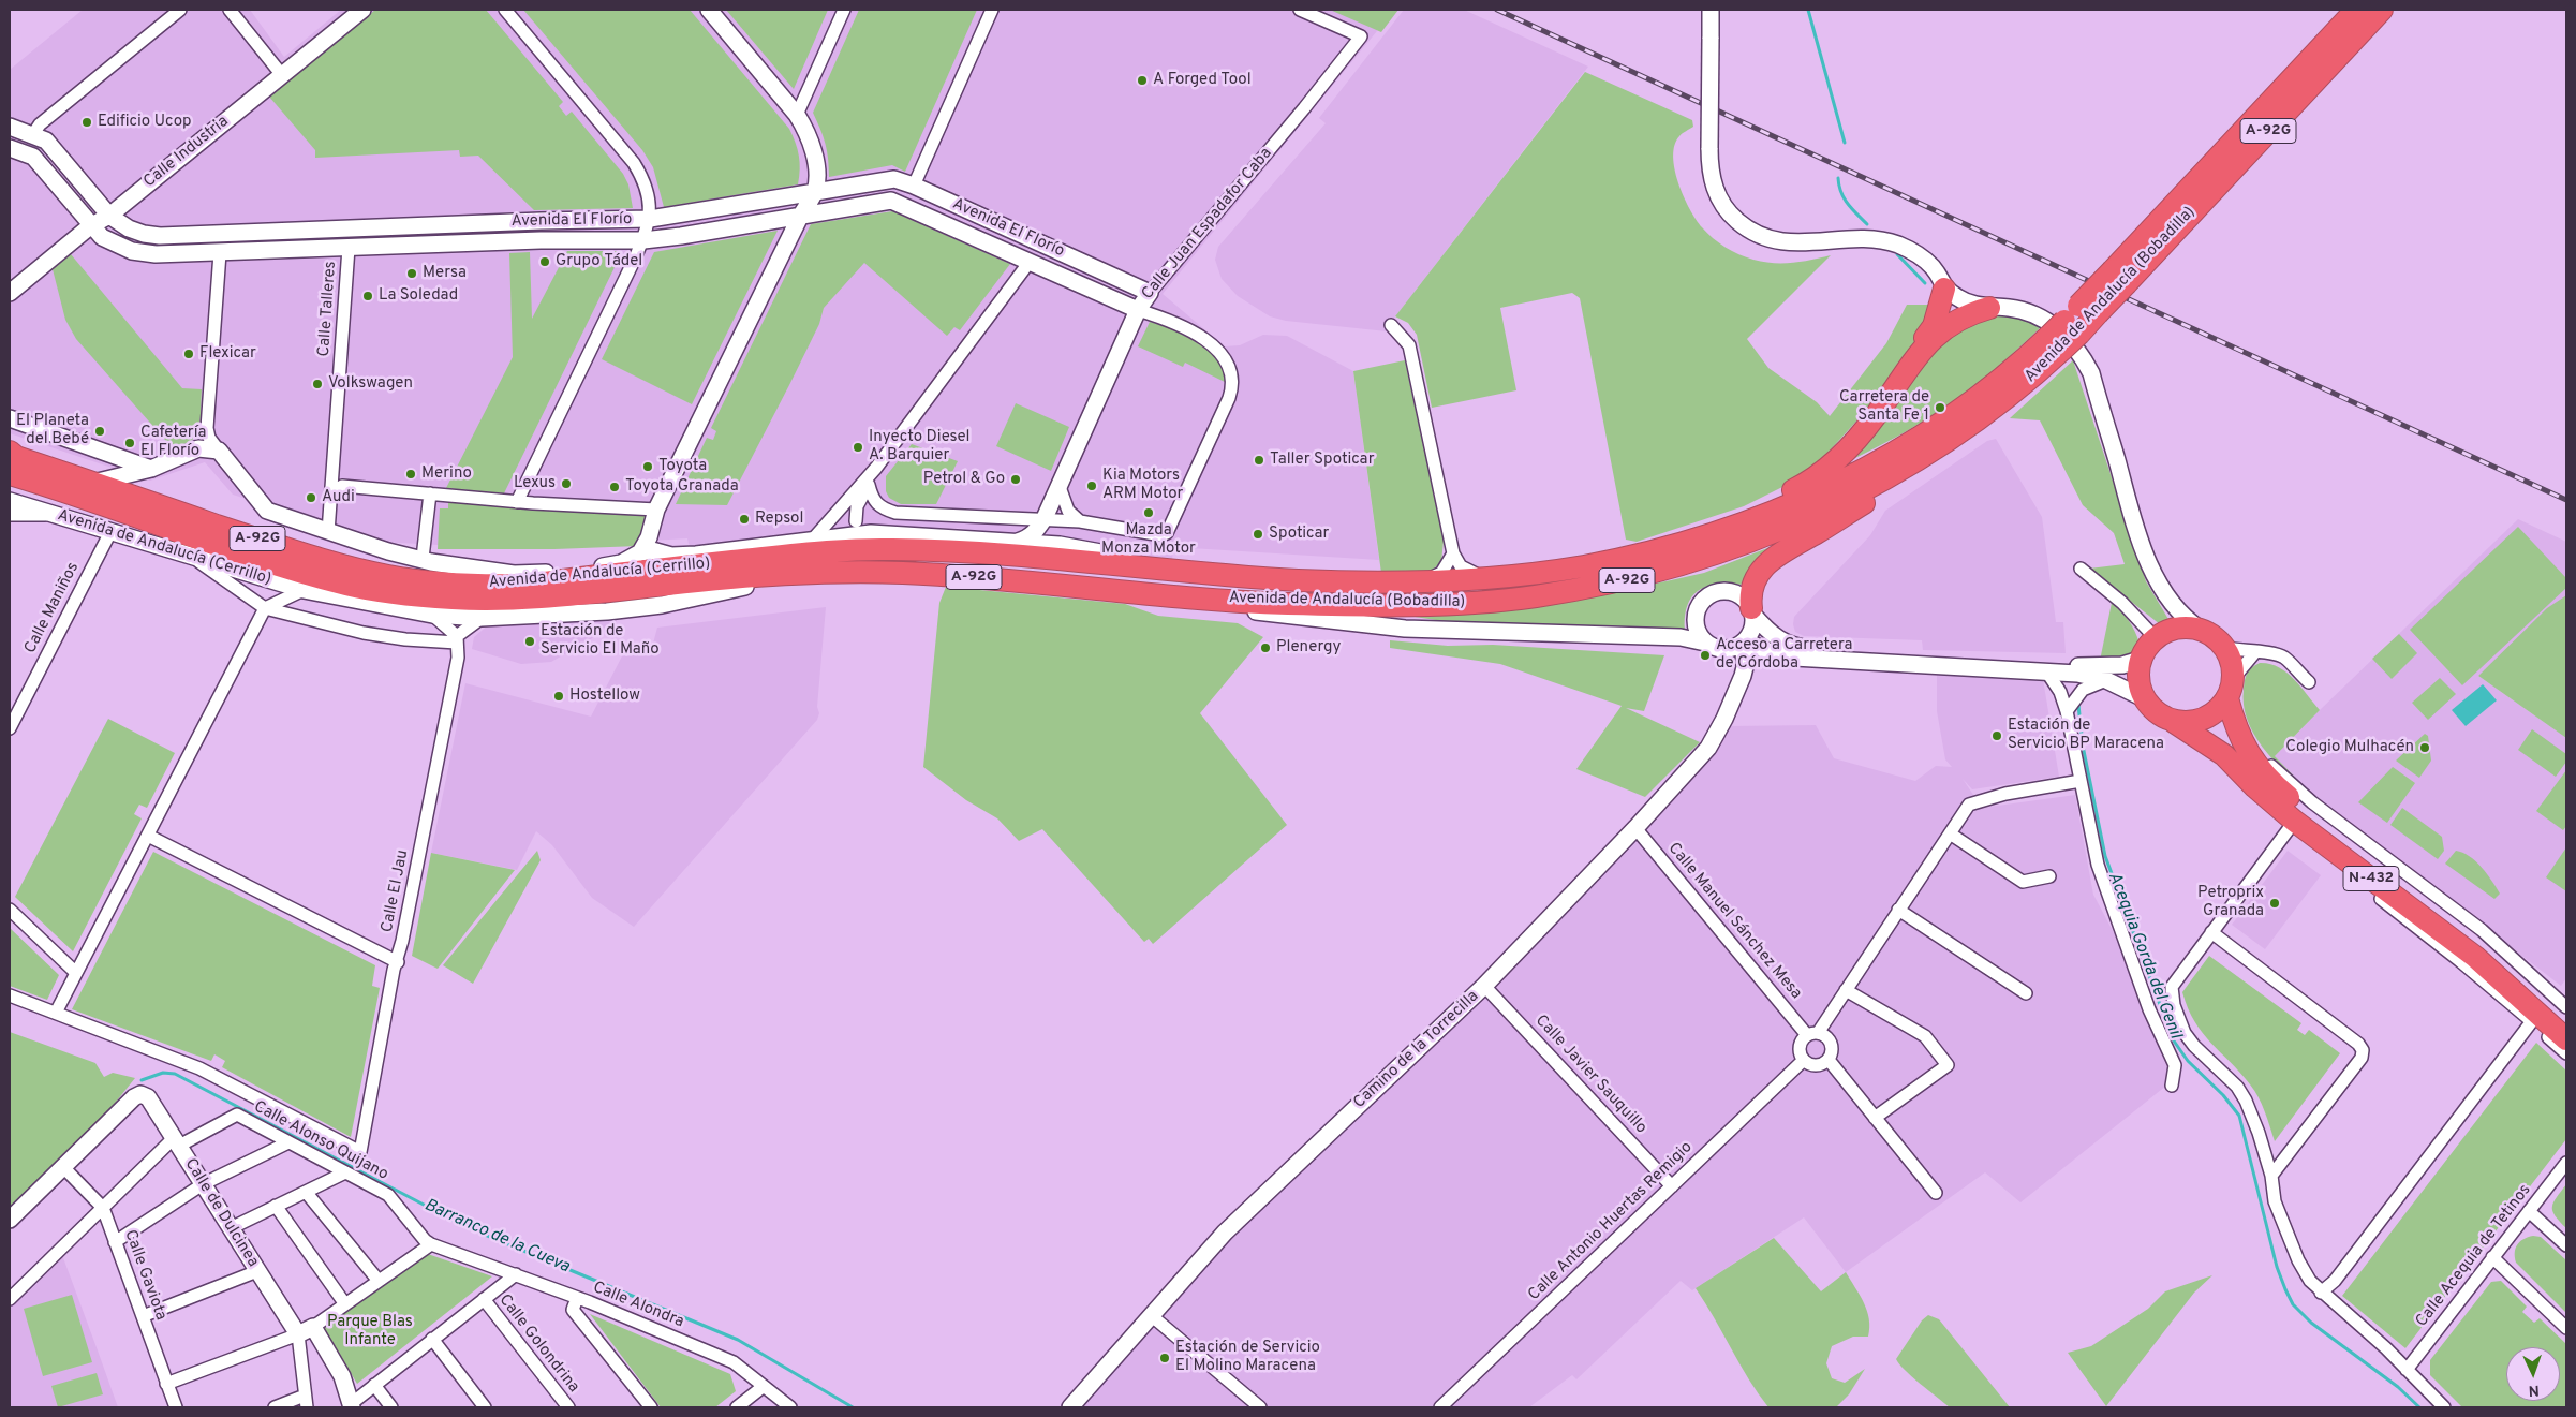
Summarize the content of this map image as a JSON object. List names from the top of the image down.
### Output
{
  "streets": {
    "highway": [
      "A-92G",
      "Avenida de Andalucía (Bobadilla)",
      "Avenida de Andalucía (Cerrillo)",
      "N-432"
    ],
    "street": [
      "Calle Industria",
      "Avenida El Florío",
      "Calle Juan Espadafor Caba",
      "Calle Talleres",
      "Calle Maniños",
      "Calle El Jau",
      "Calle Manuel Sánchez Mesa",
      "Camino de la Torrecilla",
      "Calle Javier Sauquillo",
      "Calle Alonso Quijano",
      "Calle de Dulcinea",
      "Calle Antonio Huertas Remigio",
      "Calle Acequia de Tetinos",
      "Calle Gaviota",
      "Calle Alondra",
      "Calle Golondrina"
    ]
  },
  "crossings": [
    ["Calle Industria", "Avenida El Florío"],
    ["Avenida El Florío", "Calle Juan Espadafor Caba"],
    ["Avenida El Florío", "Calle Talleres"],
    ["Calle Juan Espadafor Caba", "Avenida de Andalucía (Cerrillo)"],
    ["Avenida de Andalucía (Bobadilla)", "Avenida de Andalucía (Cerrillo)"],
    ["Calle Talleres", "Avenida de Andalucía (Cerrillo)"],
    ["Avenida de Andalucía (Cerrillo)", "Calle Maniños"],
    ["Calle Manuel Sánchez Mesa", "Camino de la Torrecilla"],
    ["Calle Manuel Sánchez Mesa", "Calle Antonio Huertas Remigio"],
    ["Camino de la Torrecilla", "Calle Javier Sauquillo"],
    ["Calle Javier Sauquillo", "Calle Antonio Huertas Remigio"],
    ["Calle Alonso Quijano", "Calle de Dulcinea"],
    ["Calle Alonso Quijano", "Calle Alondra"],
    ["Calle de Dulcinea", "Calle Gaviota"]
  ],
  "water": ["Acequia Gorda del Genil", "Barranco de la Cueva"],
  "parks": ["Parque Blas Infante"],
  "places": [
    "A Forged Tool",
    "Edificio Ucop",
    "Grupo Tádel",
    "Mersa",
    "La Soledad",
    "Flexicar",
    "Volkswagen",
    "Carretera de Santa Fe 1",
    "El Planeta del Bebé",
    "Cafetería El Florío",
    "Inyecto Diesel A. Barquier",
    "Taller Spoticar",
    "Toyota",
    "Merino",
    "Petrol & Go",
    "Lexus",
    "Kia Motors ARM Motor",
    "Toyota Granada",
    "Audi",
    "Mazda Monza Motor",
    "Repsol",
    "Spoticar",
    "Estación de Servicio El Maño",
    "Plenergy",
    "Acceso a Carretera de Córdoba",
    "Hostellow",
    "Estación de Servicio BP Maracena",
    "Colegio Mulhacén",
    "Petroprix Granada",
    "Estación de Servicio El Molino Maracena"
  ],
  "north": "bottom"
}
